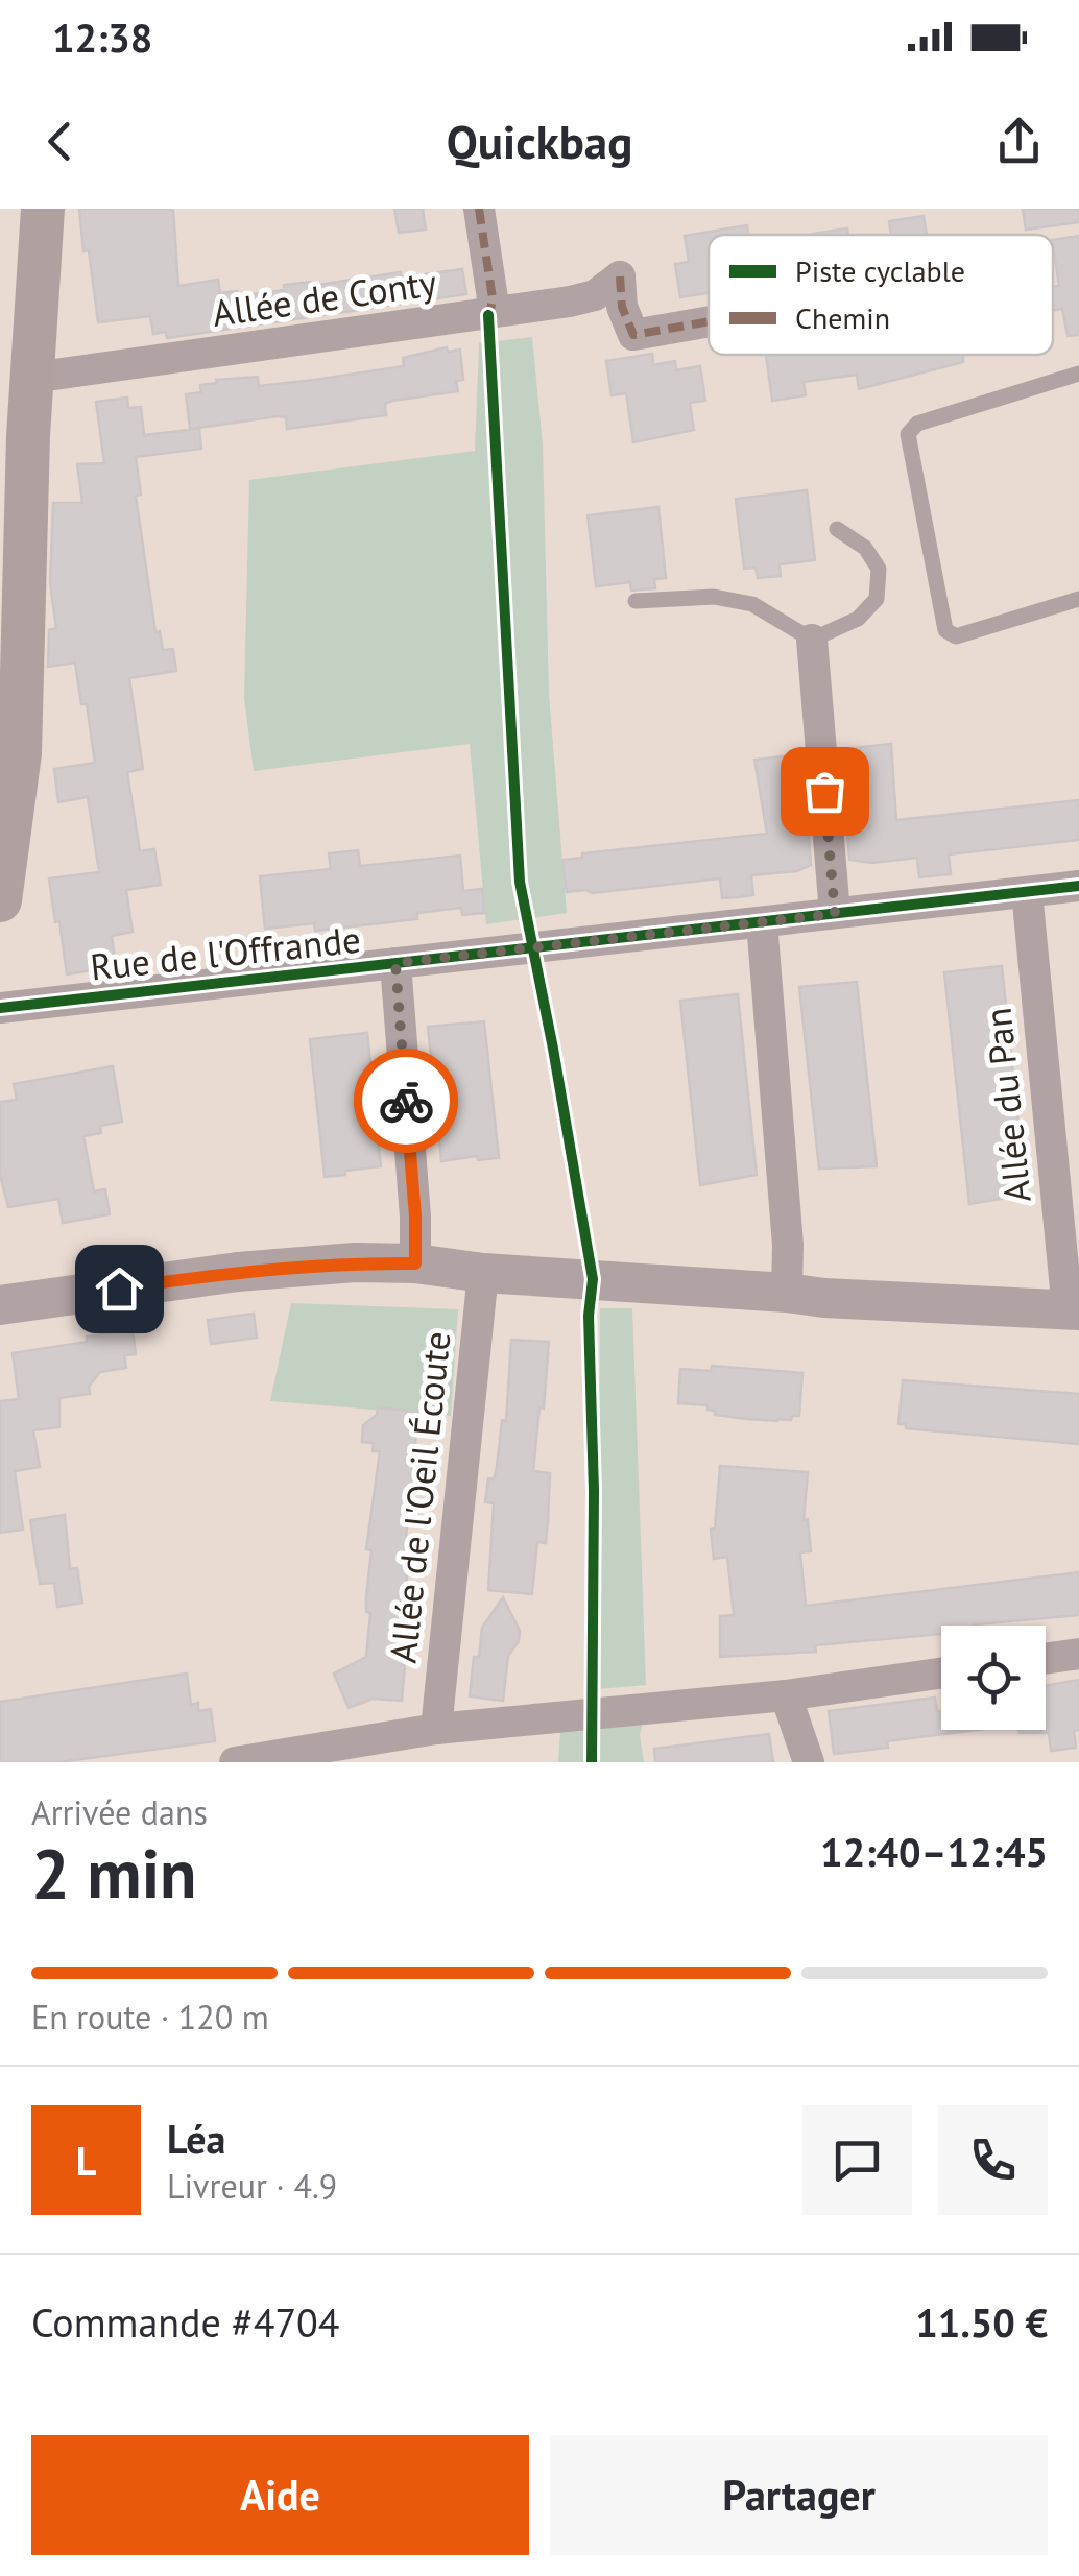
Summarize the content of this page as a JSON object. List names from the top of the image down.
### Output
{
  "streets": {
    "street": [
      "Allée de Conty",
      "Rue de l'Offrande",
      "Allée du Pan",
      "Allée de l'Oeil Écoute"
    ]
  },
  "crossings": [
    ["Rue de l'Offrande", "Allée du Pan"]
  ],
  "legend": ["Piste cyclable", "Chemin"],
  "page": {
    "status": "12:38",
    "header": "Quickbag",
    "heading": ["2 min", "Arrivée dans", "12:40–12:45"],
    "panel": [
      "Léa",
      "Livreur · 4.9",
      "Commande #4704",
      "11.50 €"
    ],
    "bar": "En route · 120 m",
    "round": "L",
    "buttons": ["Aide", "Partager"]
  }
}
